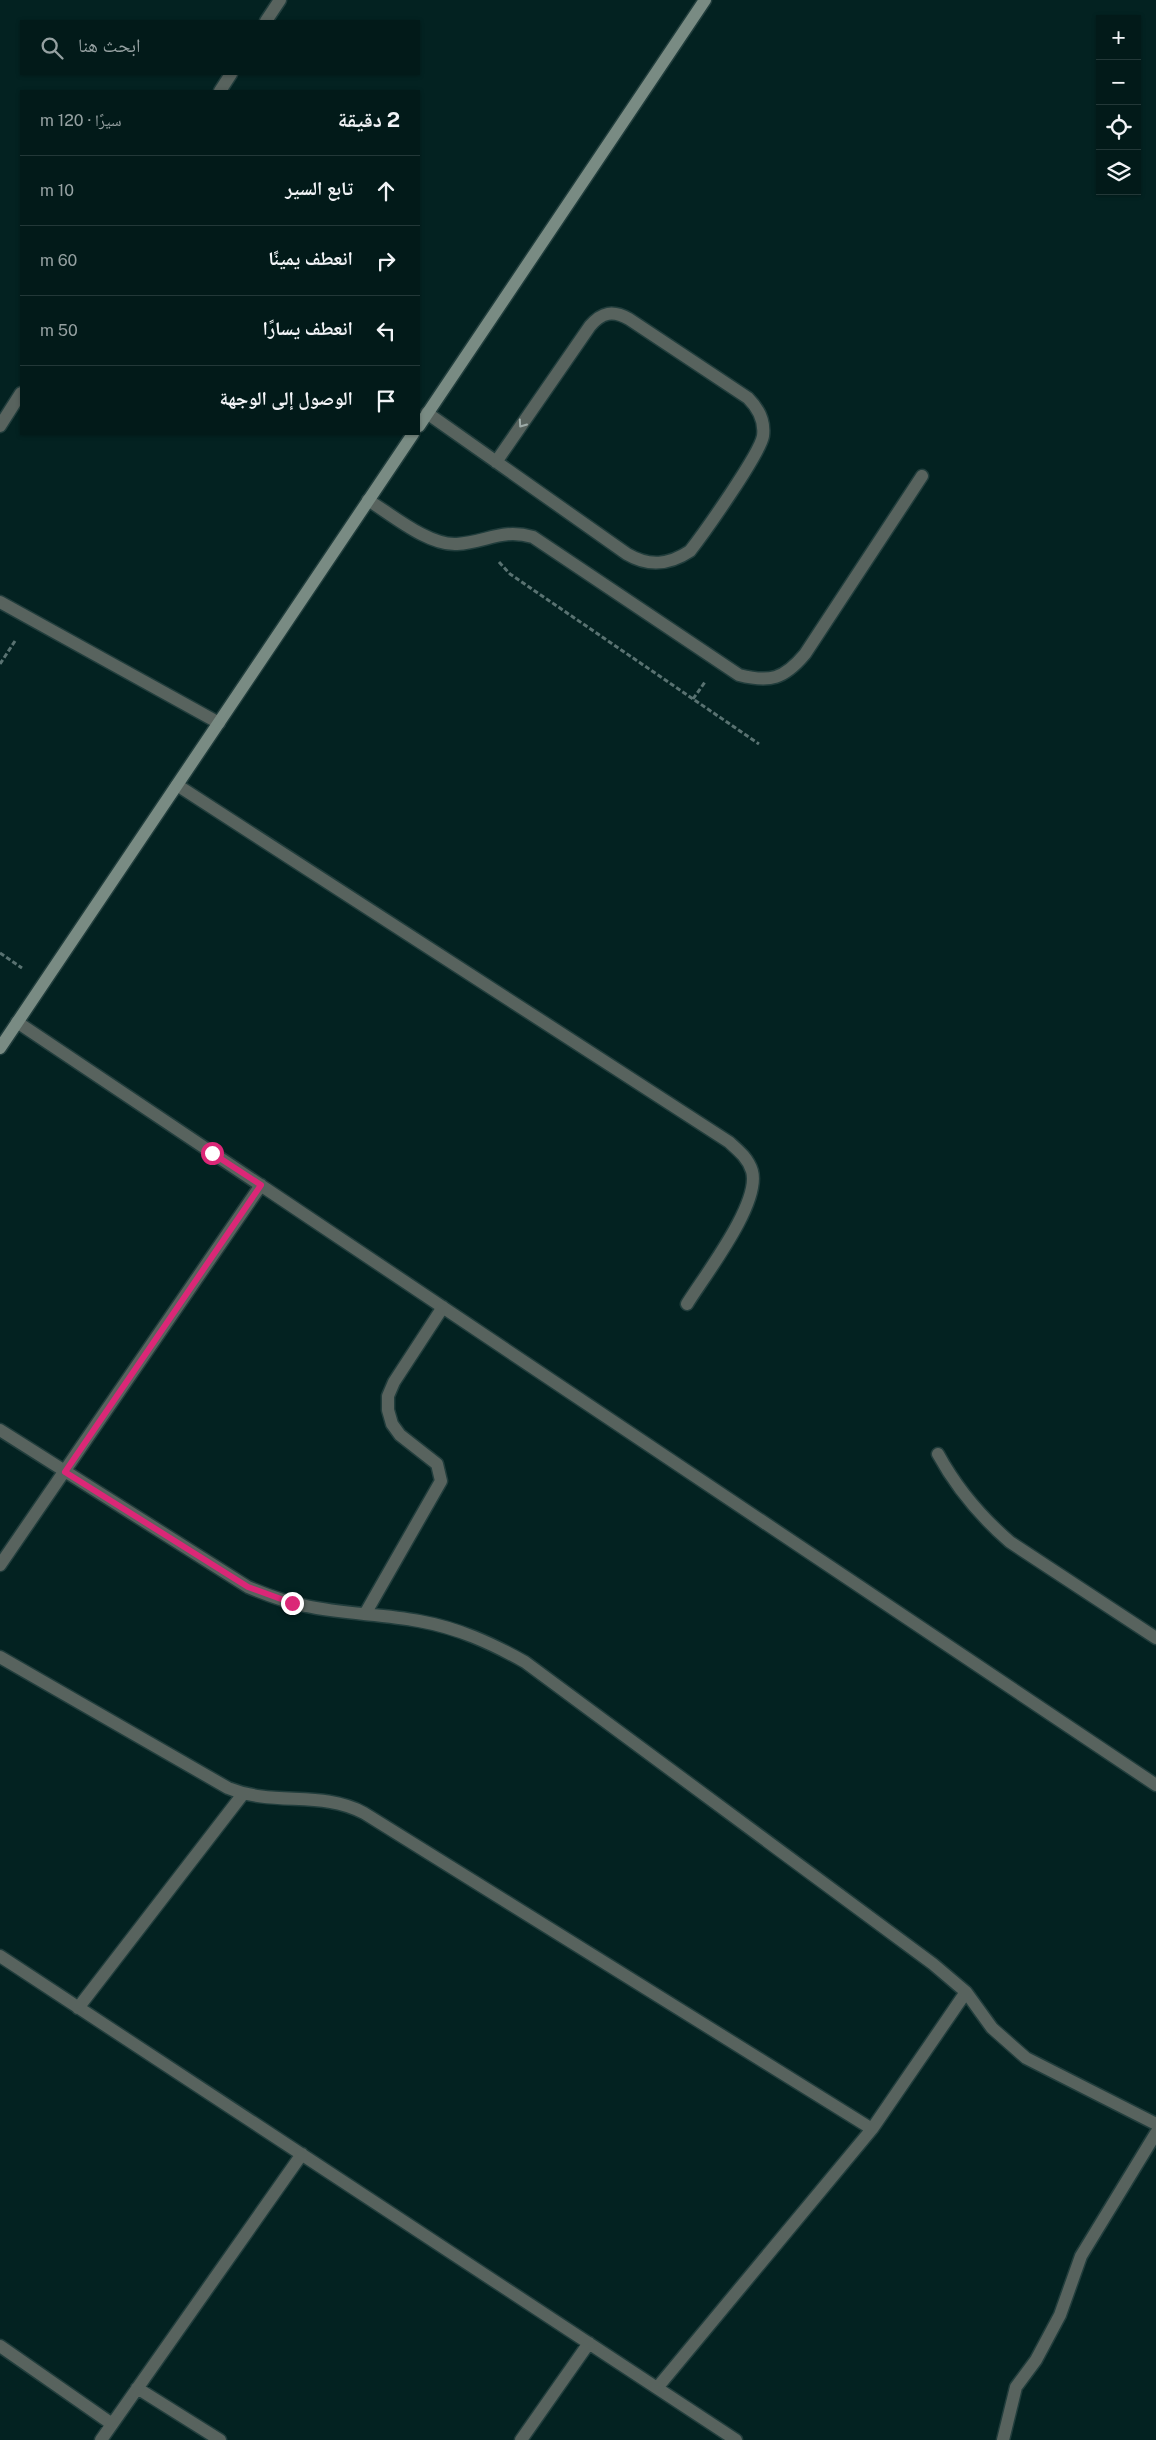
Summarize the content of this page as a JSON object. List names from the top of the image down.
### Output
{
  "page": {
    "map_buttons": ["+", "−"],
    "search": "ابحث هنا",
    "heading": ["2 دقيقة", "سيرًا · 120 m"],
    "list": [
      ["تابع السير", "10 m"],
      ["انعطف يمينًا", "60 m"],
      ["انعطف يسارًا", "50 m"],
      "الوصول إلى الوجهة"
    ]
  }
}
